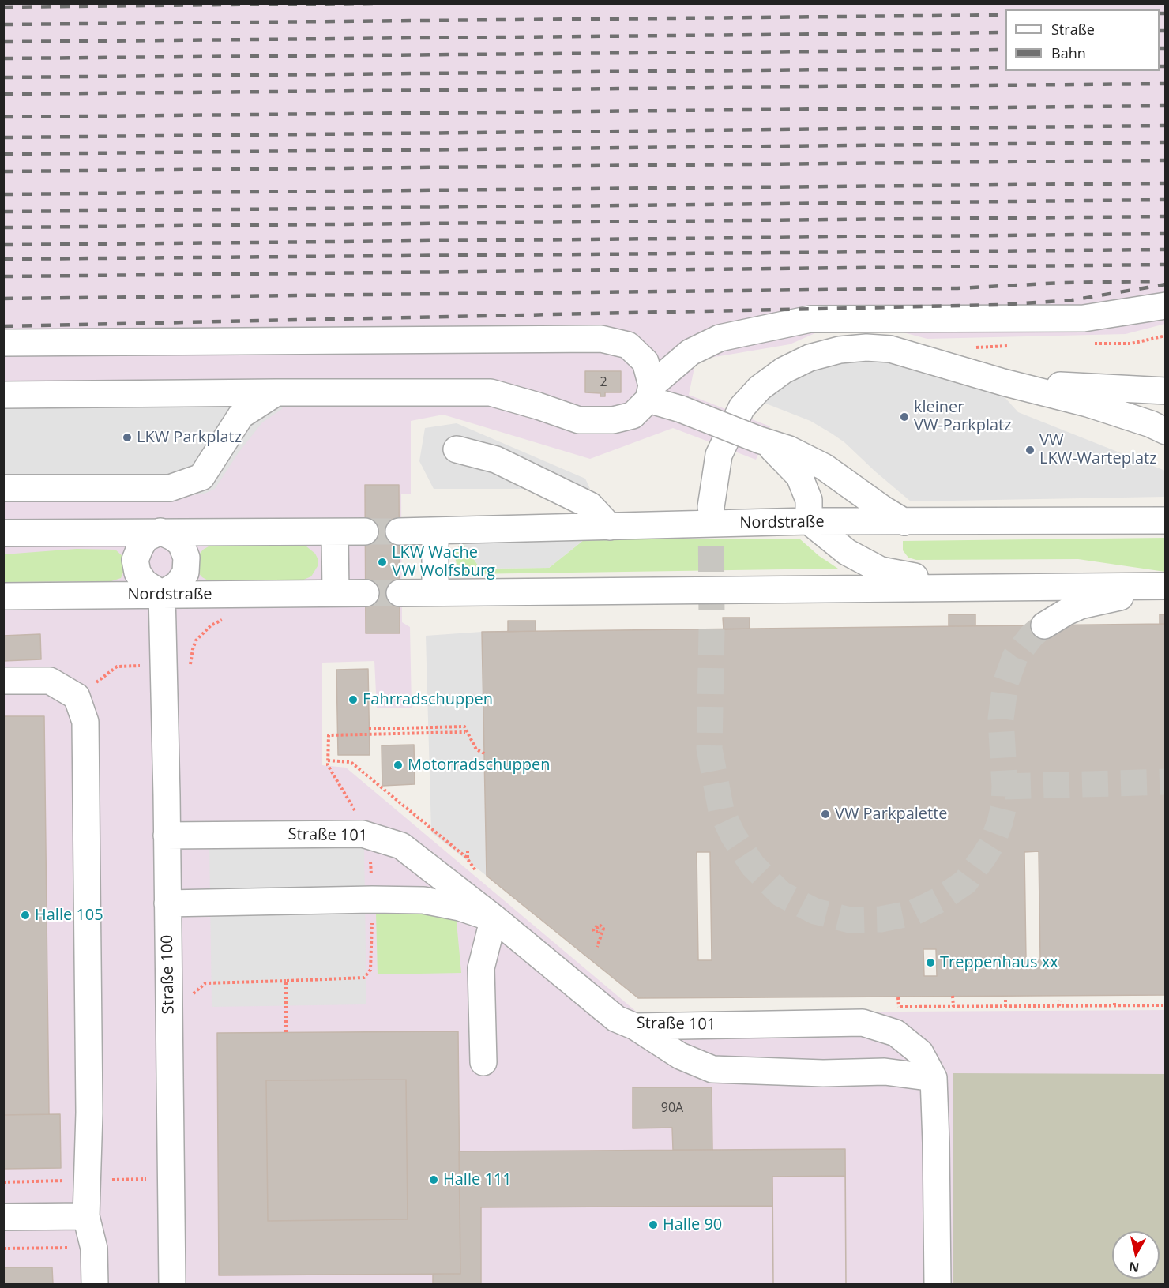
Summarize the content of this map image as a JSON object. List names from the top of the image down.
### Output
{
  "streets": {
    "street": ["Nordstraße", "Straße 101", "Straße 100"]
  },
  "crossings": [
    ["Nordstraße", "Straße 100"],
    ["Straße 101", "Straße 100"]
  ],
  "places": [
    "kleiner VW-Parkplatz",
    "LKW Parkplatz",
    "VW LKW-Warteplatz",
    "LKW Wache VW Wolfsburg",
    "Fahrradschuppen",
    "Motorradschuppen",
    "VW Parkpalette",
    "Halle 105",
    "Treppenhaus xx",
    "Halle 111",
    "Halle 90"
  ],
  "house_numbers": ["2", "90A"],
  "legend": ["Straße", "Bahn"],
  "north": "bottom"
}
